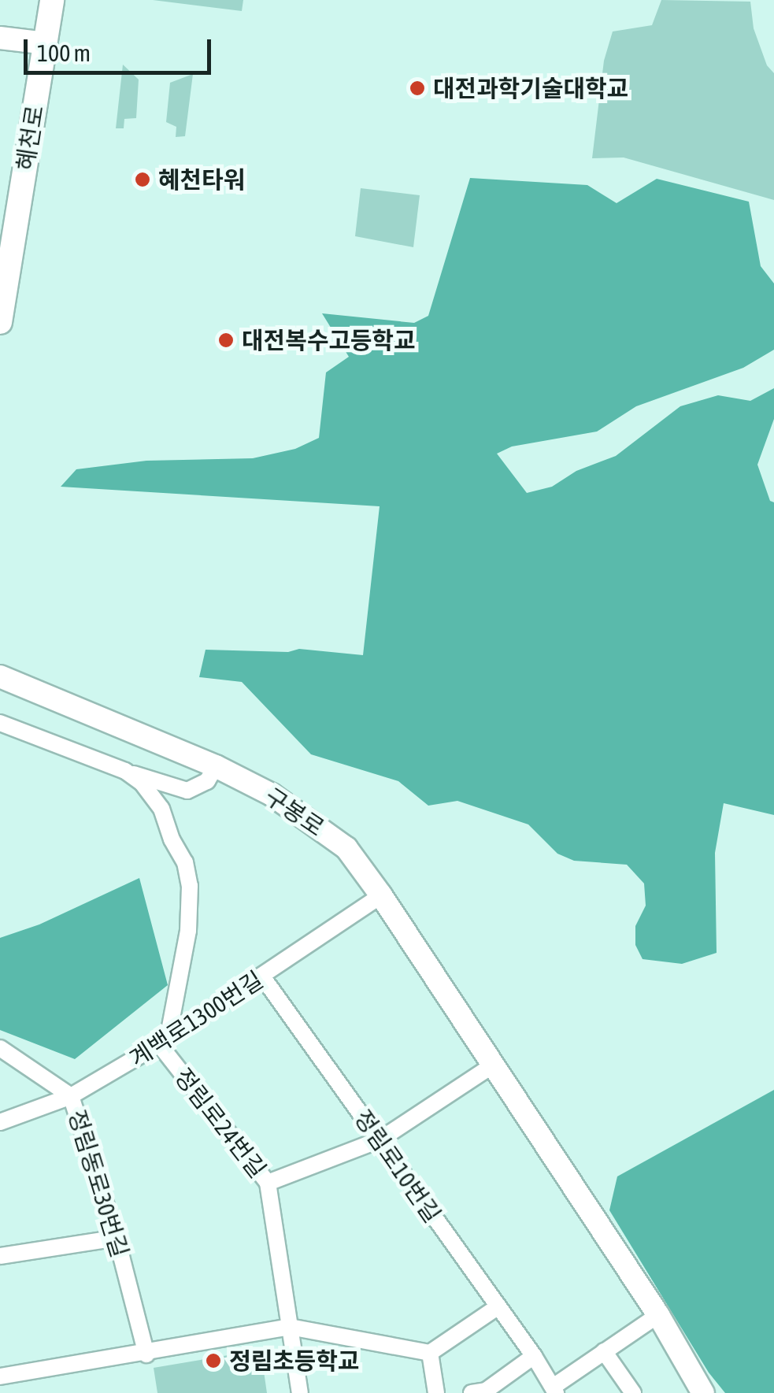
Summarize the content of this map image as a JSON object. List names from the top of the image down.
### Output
{
  "streets": {
    "main road": ["혜천로"],
    "street": [
      "구봉로",
      "계백로1300번길",
      "정림로24번길",
      "정림로10번길",
      "정림동로30번길"
    ]
  },
  "crossings": [
    ["구봉로", "계백로1300번길"],
    ["계백로1300번길", "정림로24번길"],
    ["계백로1300번길", "정림로10번길"],
    ["계백로1300번길", "정림동로30번길"]
  ],
  "places": [
    "대전과학기술대학교",
    "혜천타워",
    "대전복수고등학교",
    "정림초등학교"
  ],
  "scale_bar": "100 m"
}
